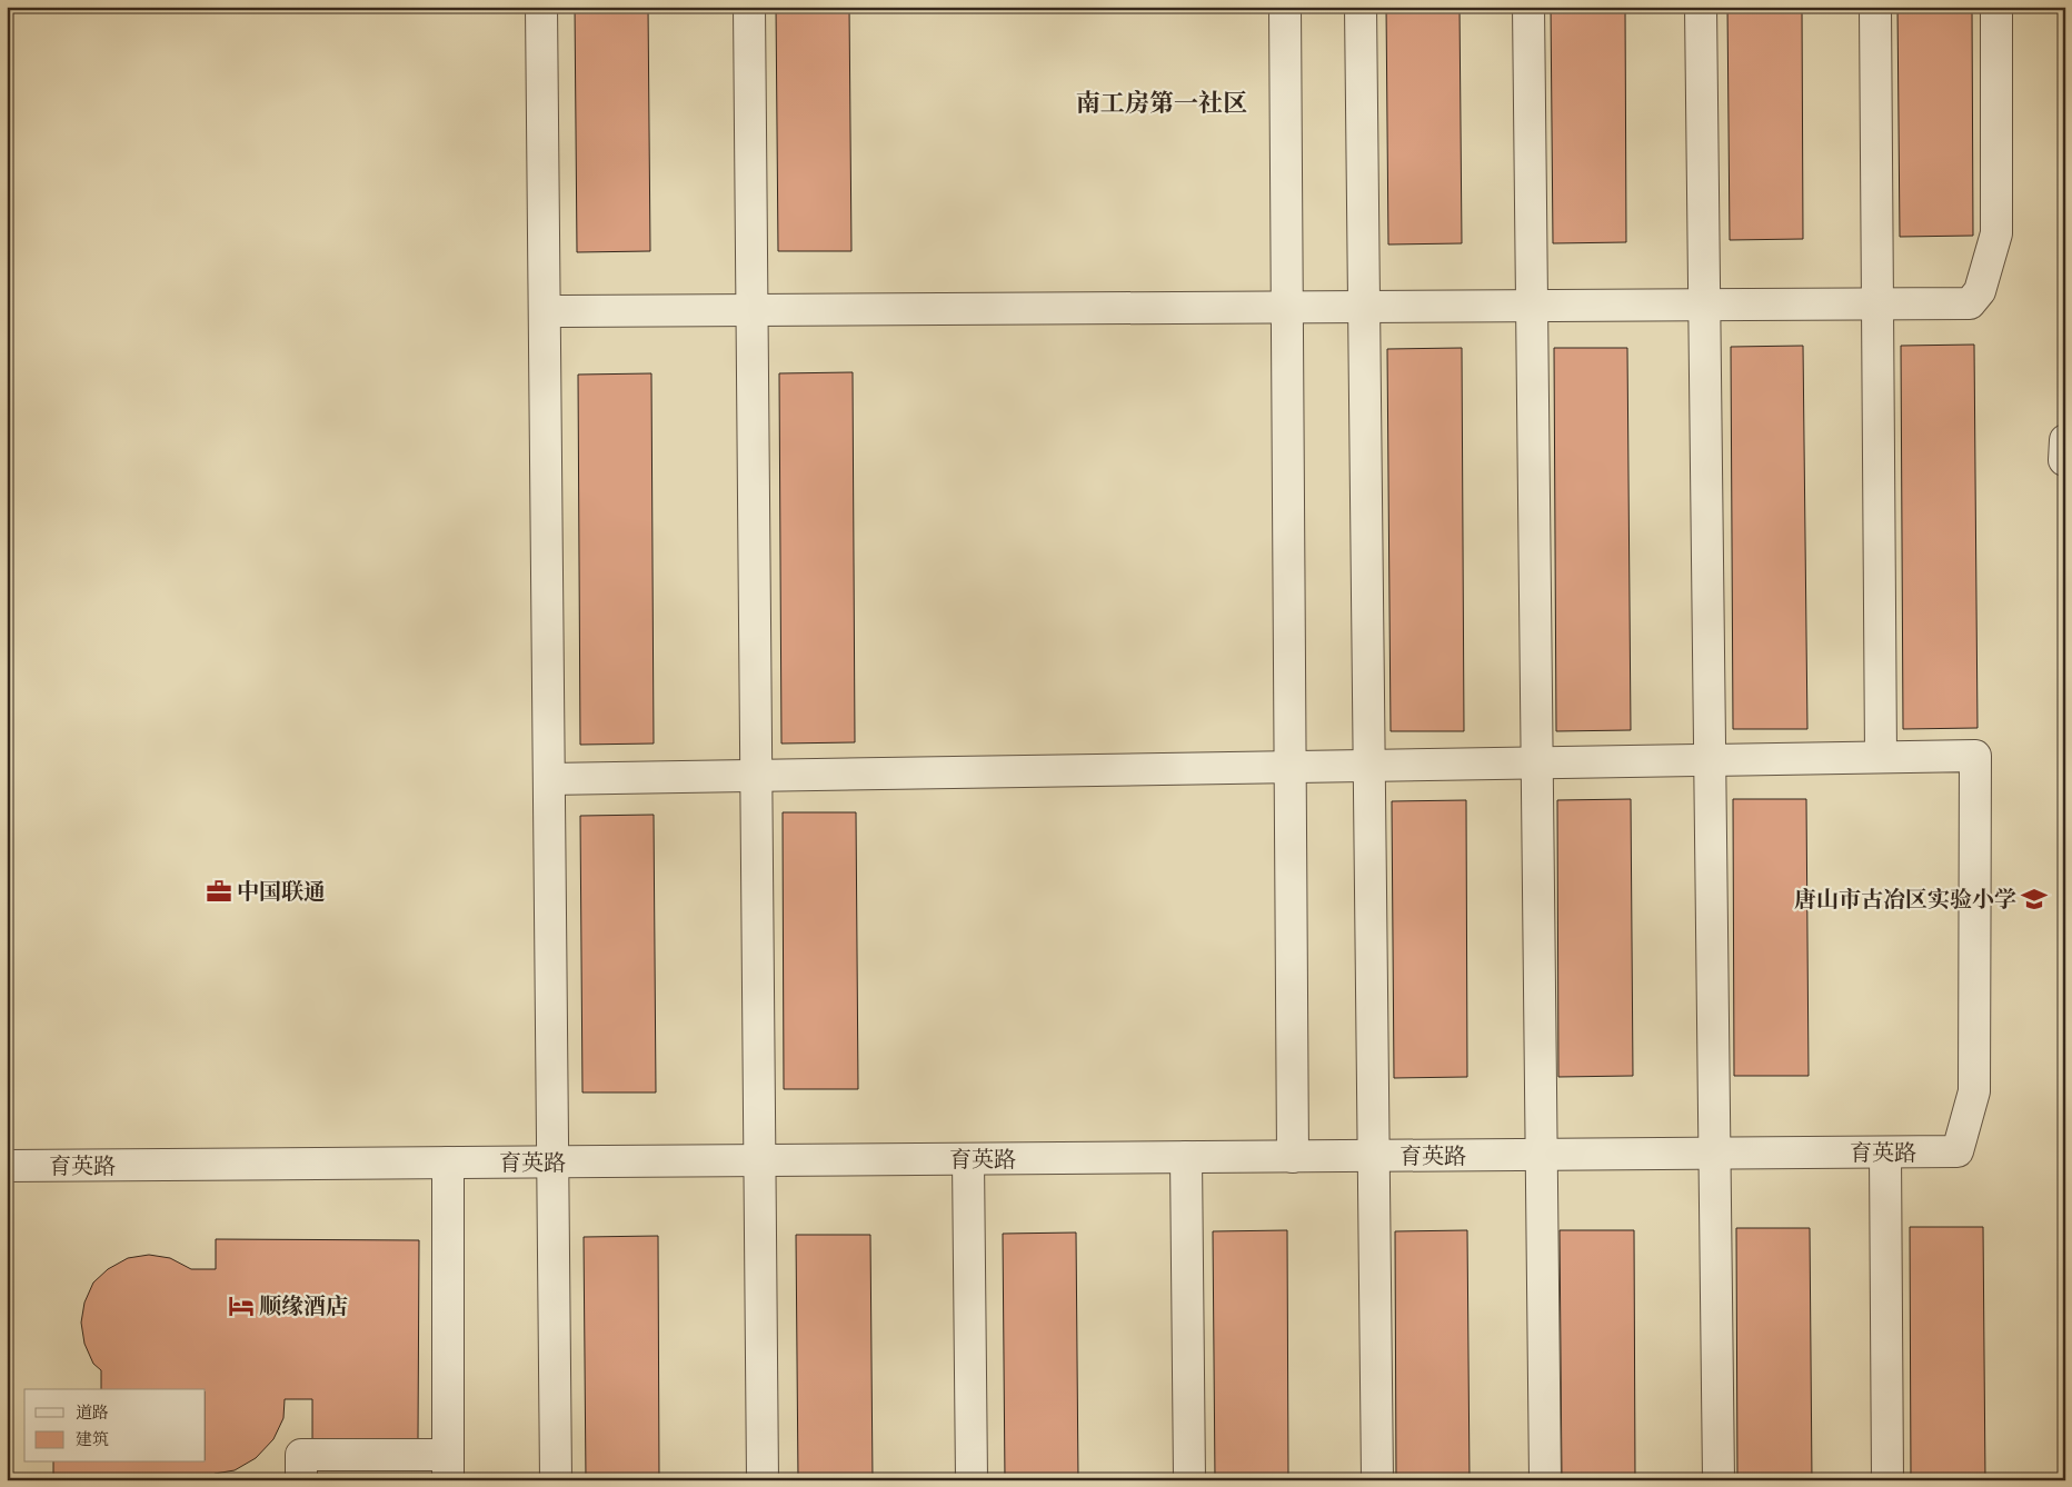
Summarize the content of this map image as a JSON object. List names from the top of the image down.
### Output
{
  "streets": {
    "street": ["育英路"]
  },
  "districts": ["南工房第一社区"],
  "places": {
    "office": ["中国联通"],
    "school or university": ["唐山市古冶区实验小学"],
    "hotel": ["顺缘酒店"]
  },
  "legend": ["道路", "建筑"]
}
